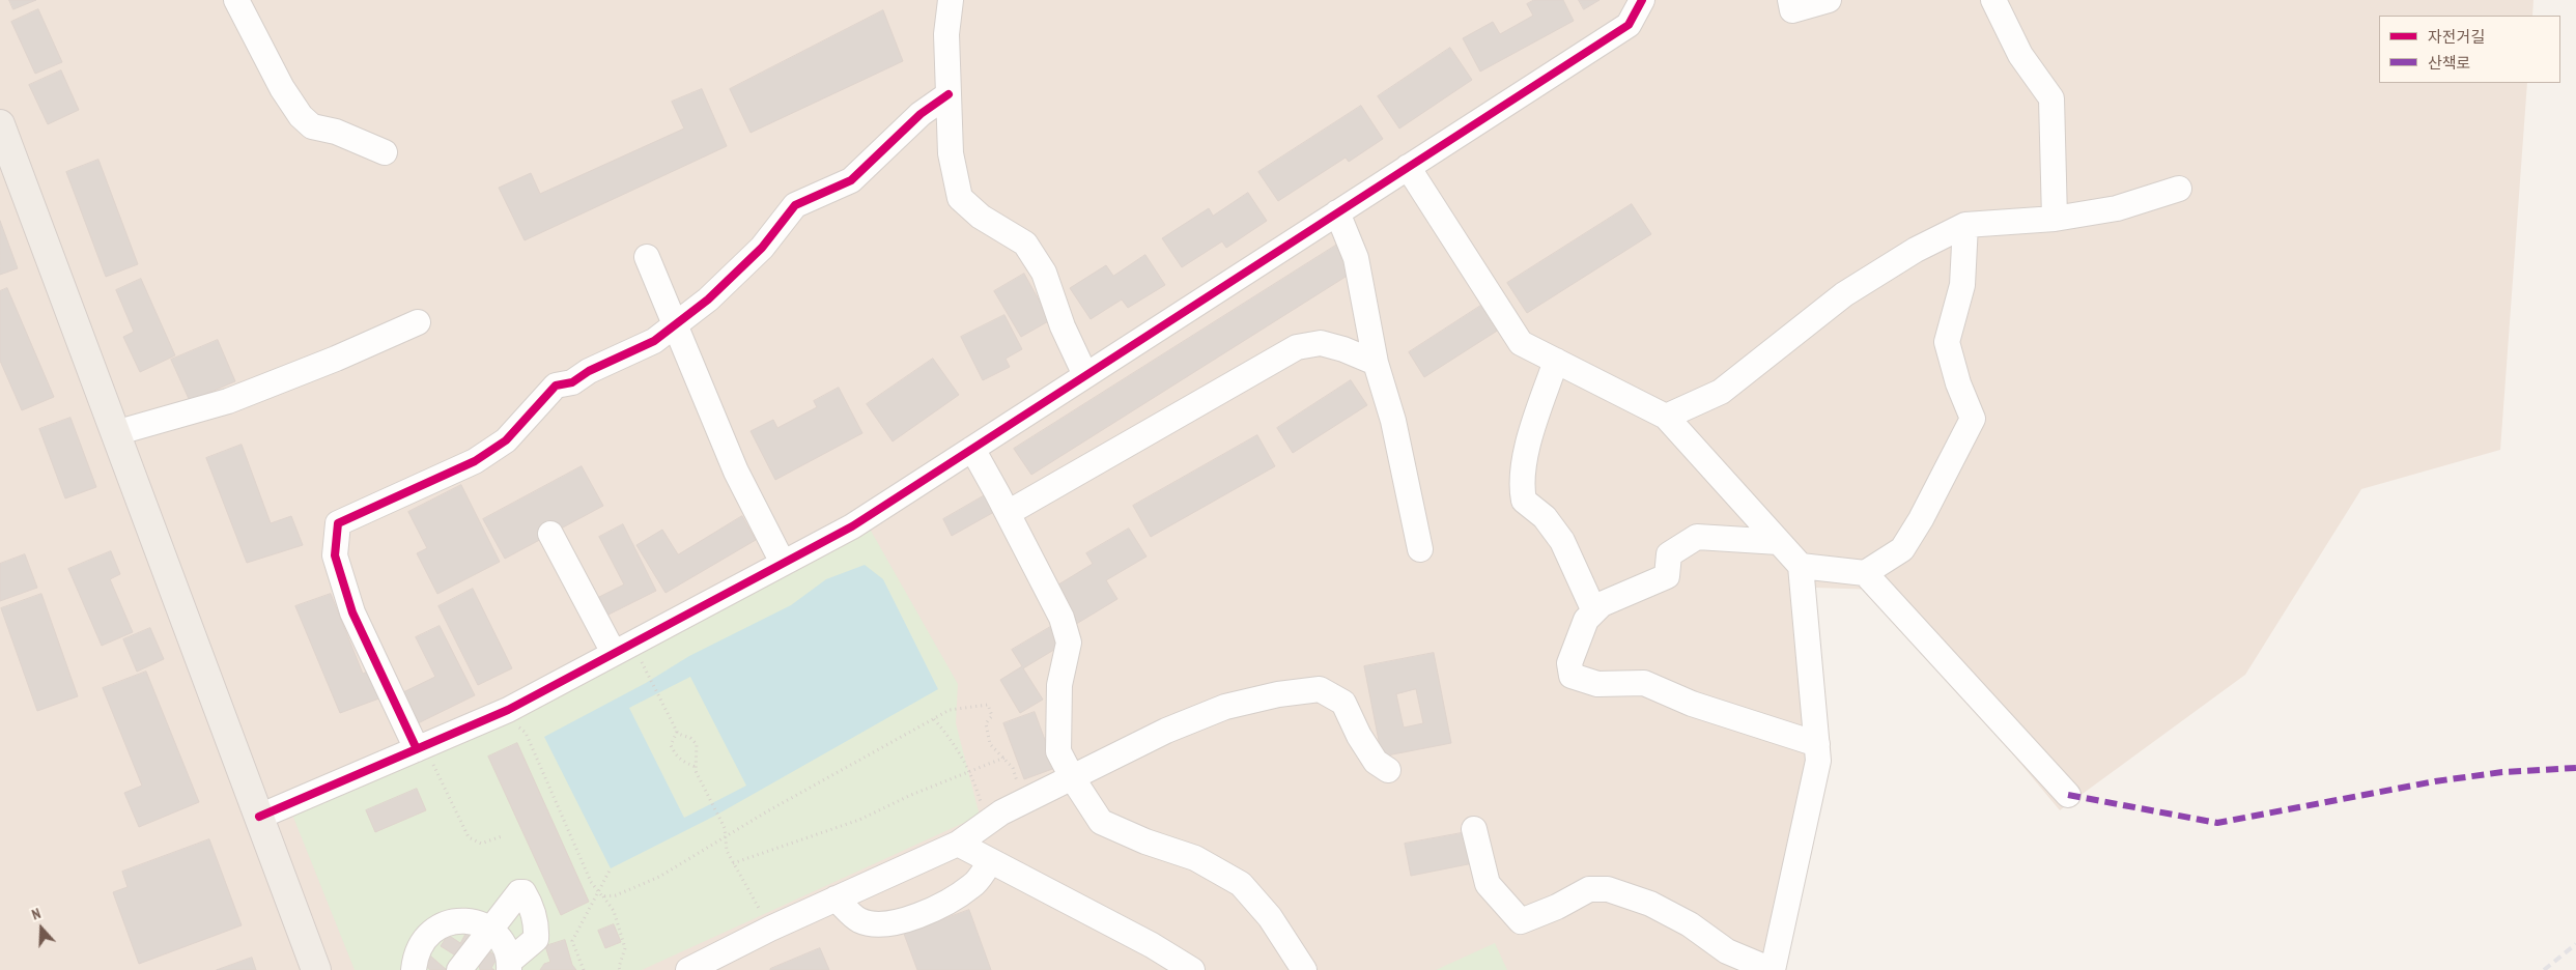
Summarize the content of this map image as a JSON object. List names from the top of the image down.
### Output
{
  "legend": ["자전거길", "산책로"],
  "north": "top"
}
